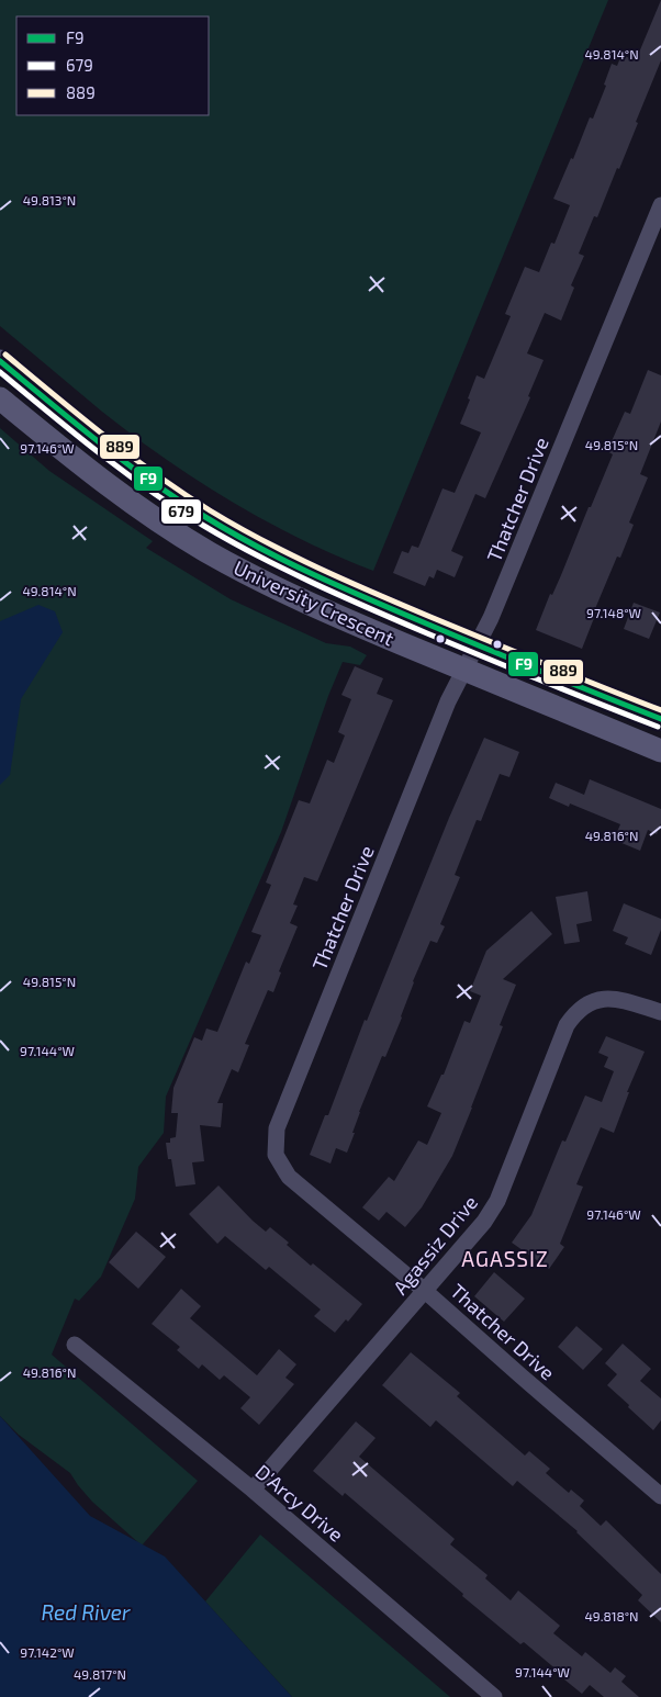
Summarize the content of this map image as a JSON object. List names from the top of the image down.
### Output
{
  "streets": {
    "main road": ["University Crescent"],
    "street": ["Thatcher Drive", "Agassiz Drive", "D'Arcy Drive"]
  },
  "crossings": [
    ["Thatcher Drive", "University Crescent"],
    ["Thatcher Drive", "Agassiz Drive"],
    ["Agassiz Drive", "D'Arcy Drive"]
  ],
  "districts": ["AGASSIZ"],
  "water": ["Red River"],
  "lines": ["transit line 889", "transit line F9", "transit line 679"],
  "legend": ["F9", "679", "889"],
  "coordinates": [
    "49.814°N",
    "49.813°N",
    "49.815°N",
    "97.146°W",
    "97.148°W",
    "49.816°N",
    "97.144°W",
    "49.818°N",
    "97.142°W",
    "49.817°N"
  ]
}
